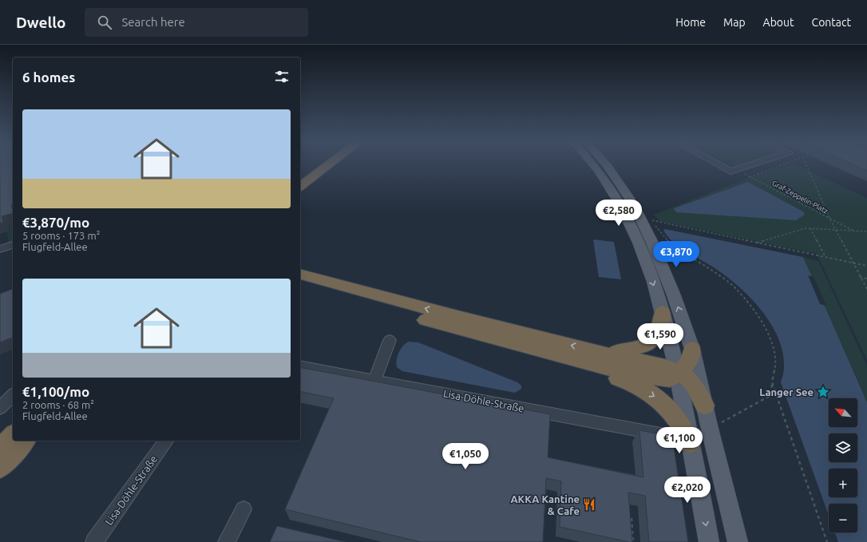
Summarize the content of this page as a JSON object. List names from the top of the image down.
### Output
{
  "streets": {
    "street": ["Lisa-Döhle-Straße"],
    "path": ["Graf-Zeppelin-Platz"]
  },
  "places": {
    "place": ["Langer See"],
    "restaurant": ["AKKA Kantine & Cafe"]
  },
  "north": "top left",
  "page": {
    "header": "Dwello",
    "search": "Search here",
    "nav": [
      "Home",
      "Map",
      "About",
      "Contact"
    ],
    "heading": "6 homes",
    "list": [
      {
        "name": "€3,870/mo",
        "note": "5 rooms · 173 m² · Flugfeld-Allee"
      },
      {
        "name": "€1,100/mo",
        "note": "2 rooms · 68 m² · Flugfeld-Allee"
      }
    ],
    "price": [
      "€2,580",
      "€3,870",
      "€1,590",
      "€1,100",
      "€1,050",
      "€2,020"
    ],
    "map_buttons": ["+", "−"]
  }
}
